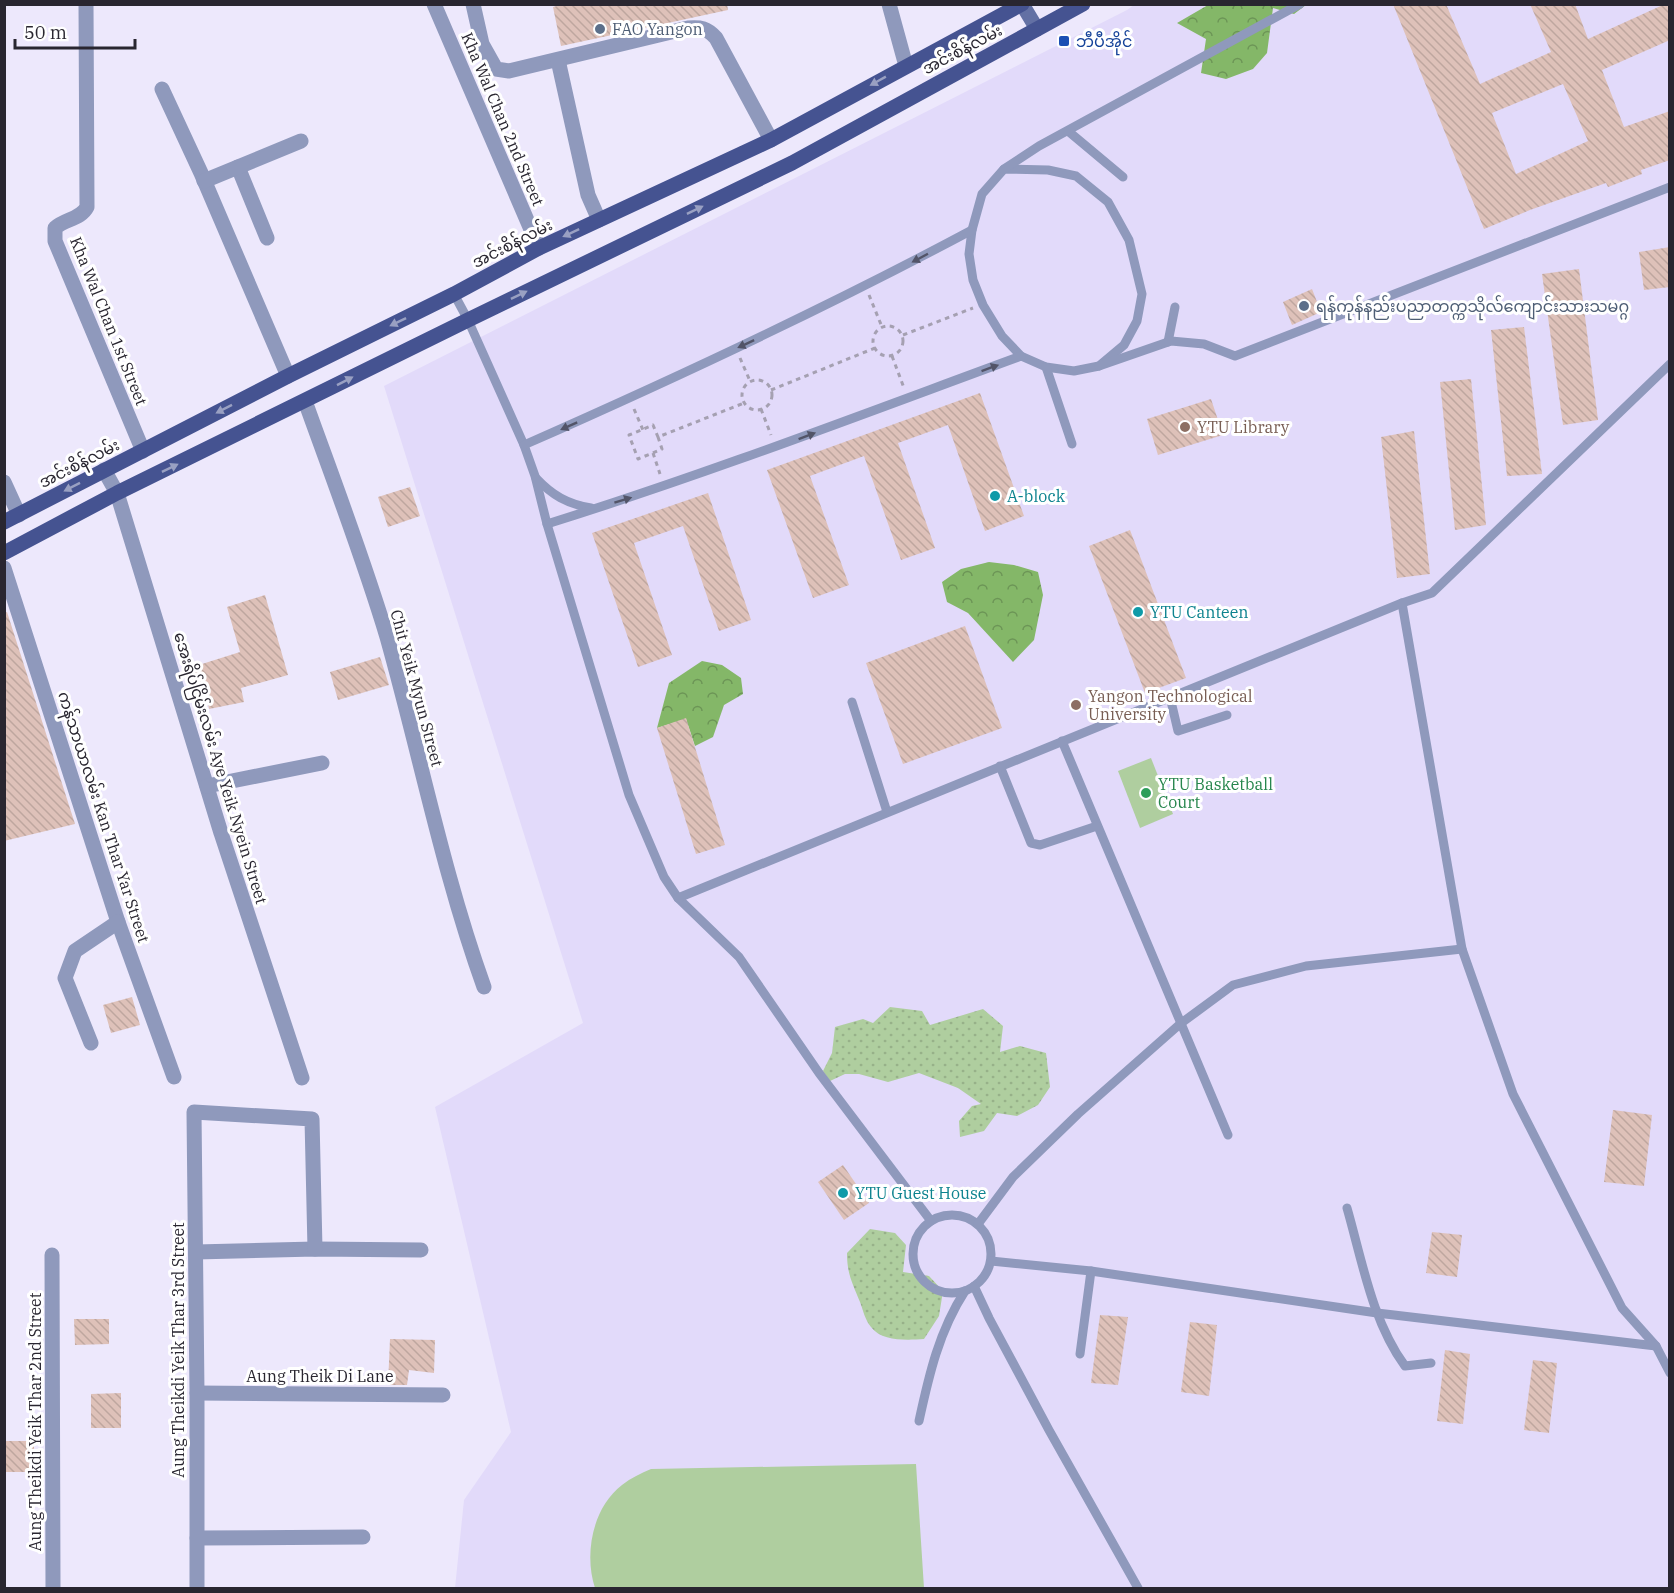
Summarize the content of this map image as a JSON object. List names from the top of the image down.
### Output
{
  "streets": {
    "main road": ["အင်းစိန်လမ်း"],
    "street": [
      "Kha Wal Chan 2nd Street",
      "Kha Wal Chan 1st Street",
      "Chit Yeik Myun Street",
      "အေးရိပ်ငြိမ်းလမ်း Aye Yeik Nyein Street",
      "ကန်သာယာလမ်း Kan Thar Yar Street",
      "Aung Theikdi Yeik Thar 3rd Street",
      "Aung Theik Di Lane",
      "Aung Theikdi Yeik Thar 2nd Street"
    ]
  },
  "crossings": [
    ["အင်းစိန်လမ်း", "Kha Wal Chan 2nd Street"],
    ["အင်းစိန်လမ်း", "Kha Wal Chan 1st Street"],
    ["အင်းစိန်လမ်း", "Chit Yeik Myun Street"],
    ["အင်းစိန်လမ်း", "အေးရိပ်ငြိမ်းလမ်း Aye Yeik Nyein Street"],
    ["Aung Theikdi Yeik Thar 3rd Street", "Aung Theik Di Lane"]
  ],
  "places": {
    "other": [
      "FAO Yangon",
      "ရန်ကုန်နည်းပညာတက္ကသိုလ်ကျောင်းသားသမဂ္ဂ",
      "YTU Library",
      "A-block",
      "YTU Canteen",
      "Yangon Technological University",
      "YTU Basketball Court",
      "YTU Guest House"
    ],
    "transit": ["ဘီပီအိုင်"]
  },
  "scale_bar": "50 m"
}
